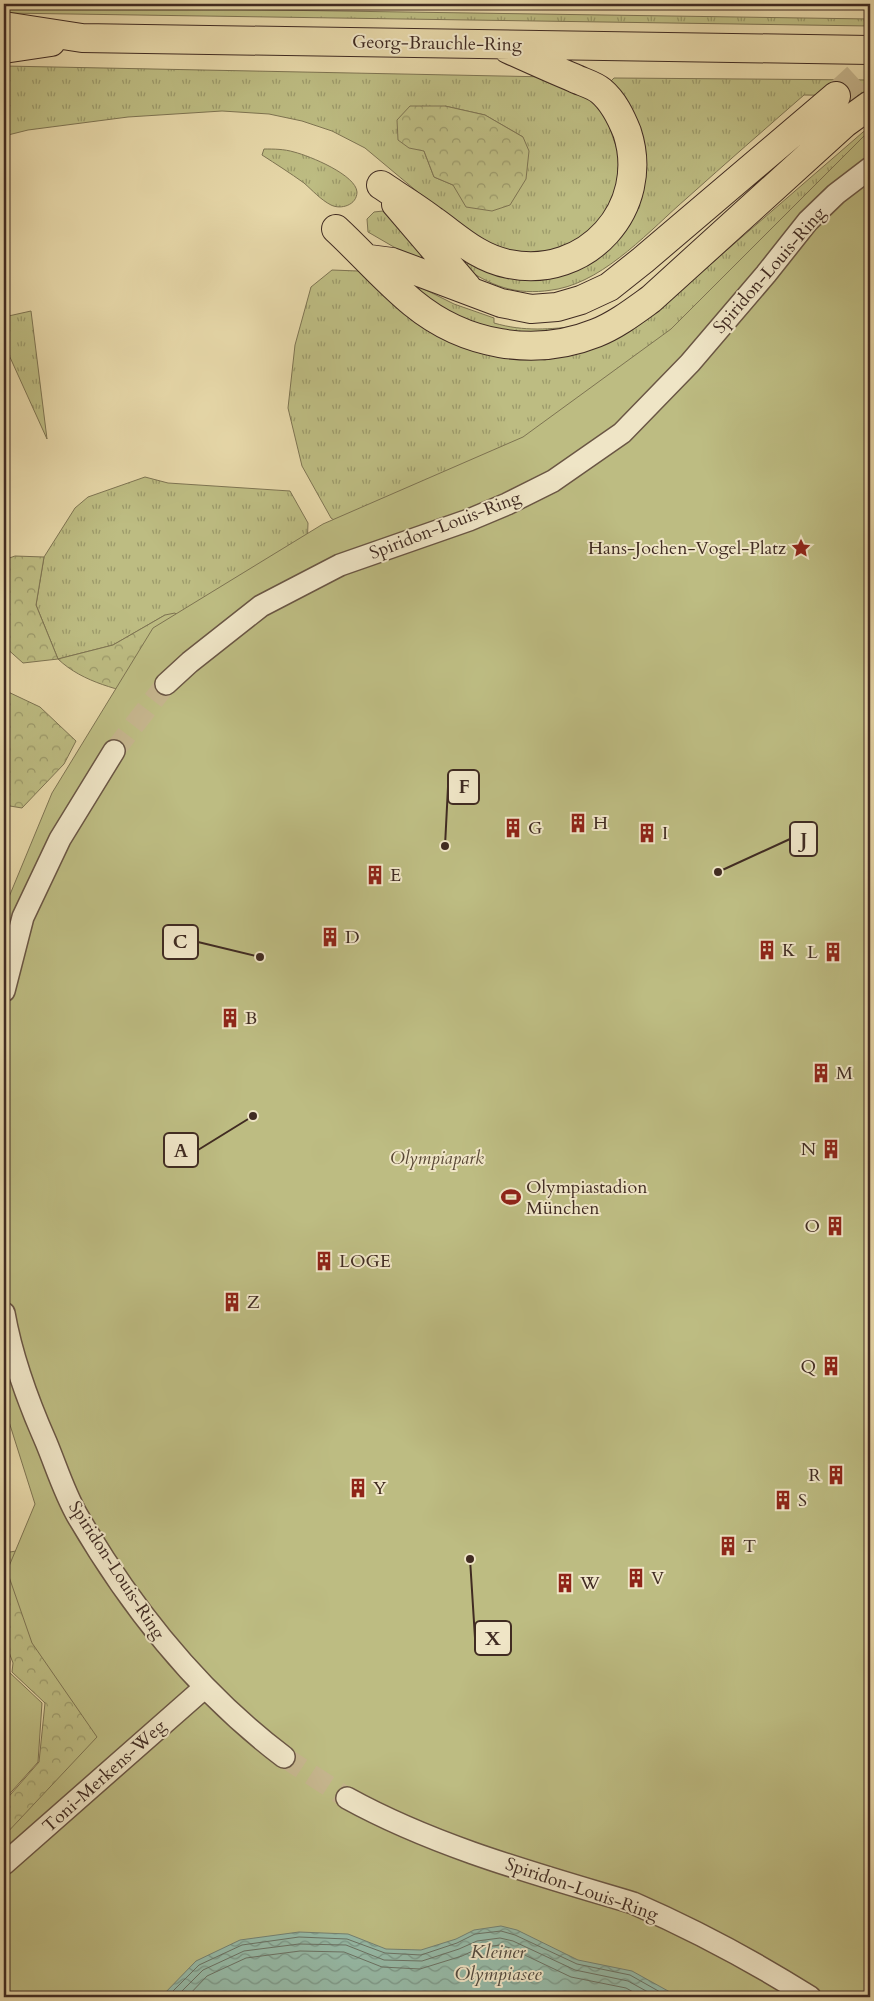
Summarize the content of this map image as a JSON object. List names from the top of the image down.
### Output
{
  "streets": {
    "highway": ["Georg-Brauchle-Ring"],
    "street": ["Spiridon-Louis-Ring", "Toni-Merkens-Weg"]
  },
  "crossings": [
    ["Spiridon-Louis-Ring", "Toni-Merkens-Weg"]
  ],
  "water": ["Kleiner Olympiasee"],
  "parks": ["Olympiapark"],
  "places": {
    "place": ["Hans-Jochen-Vogel-Platz"],
    "building": [
      "H",
      "G",
      "I",
      "E",
      "D",
      "K",
      "L",
      "B",
      "M",
      "N",
      "O",
      "LOGE",
      "Z",
      "Q",
      "R",
      "Y",
      "S",
      "T",
      "V",
      "W"
    ],
    "other": [
      "F",
      "J",
      "C",
      "A",
      "X"
    ],
    "sports": ["Olympiastadion München"]
  }
}
